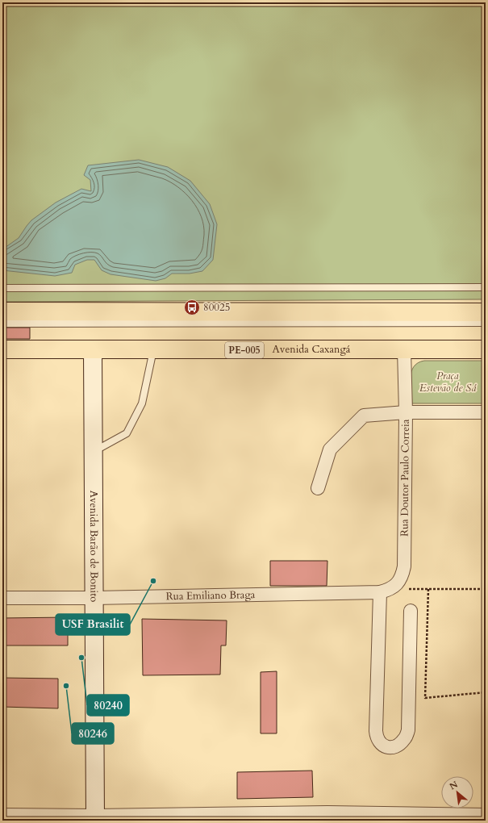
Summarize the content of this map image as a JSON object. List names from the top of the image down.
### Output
{
  "streets": {
    "main road": ["PE-005", "Avenida Caxangá"],
    "street": ["Rua Doutor Paulo Correia", "Avenida Barão de Bonito", "Rua Emiliano Braga"]
  },
  "crossings": [
    ["Avenida Caxangá", "Rua Doutor Paulo Correia"],
    ["Avenida Caxangá", "Avenida Barão de Bonito"],
    ["Rua Doutor Paulo Correia", "Rua Emiliano Braga"],
    ["Avenida Barão de Bonito", "Rua Emiliano Braga"]
  ],
  "parks": ["Praça Estevão de Sá"],
  "places": {
    "bus stop": ["80025"],
    "other": ["USF Brasilit", "80240", "80246"]
  },
  "north": "top left"
}
